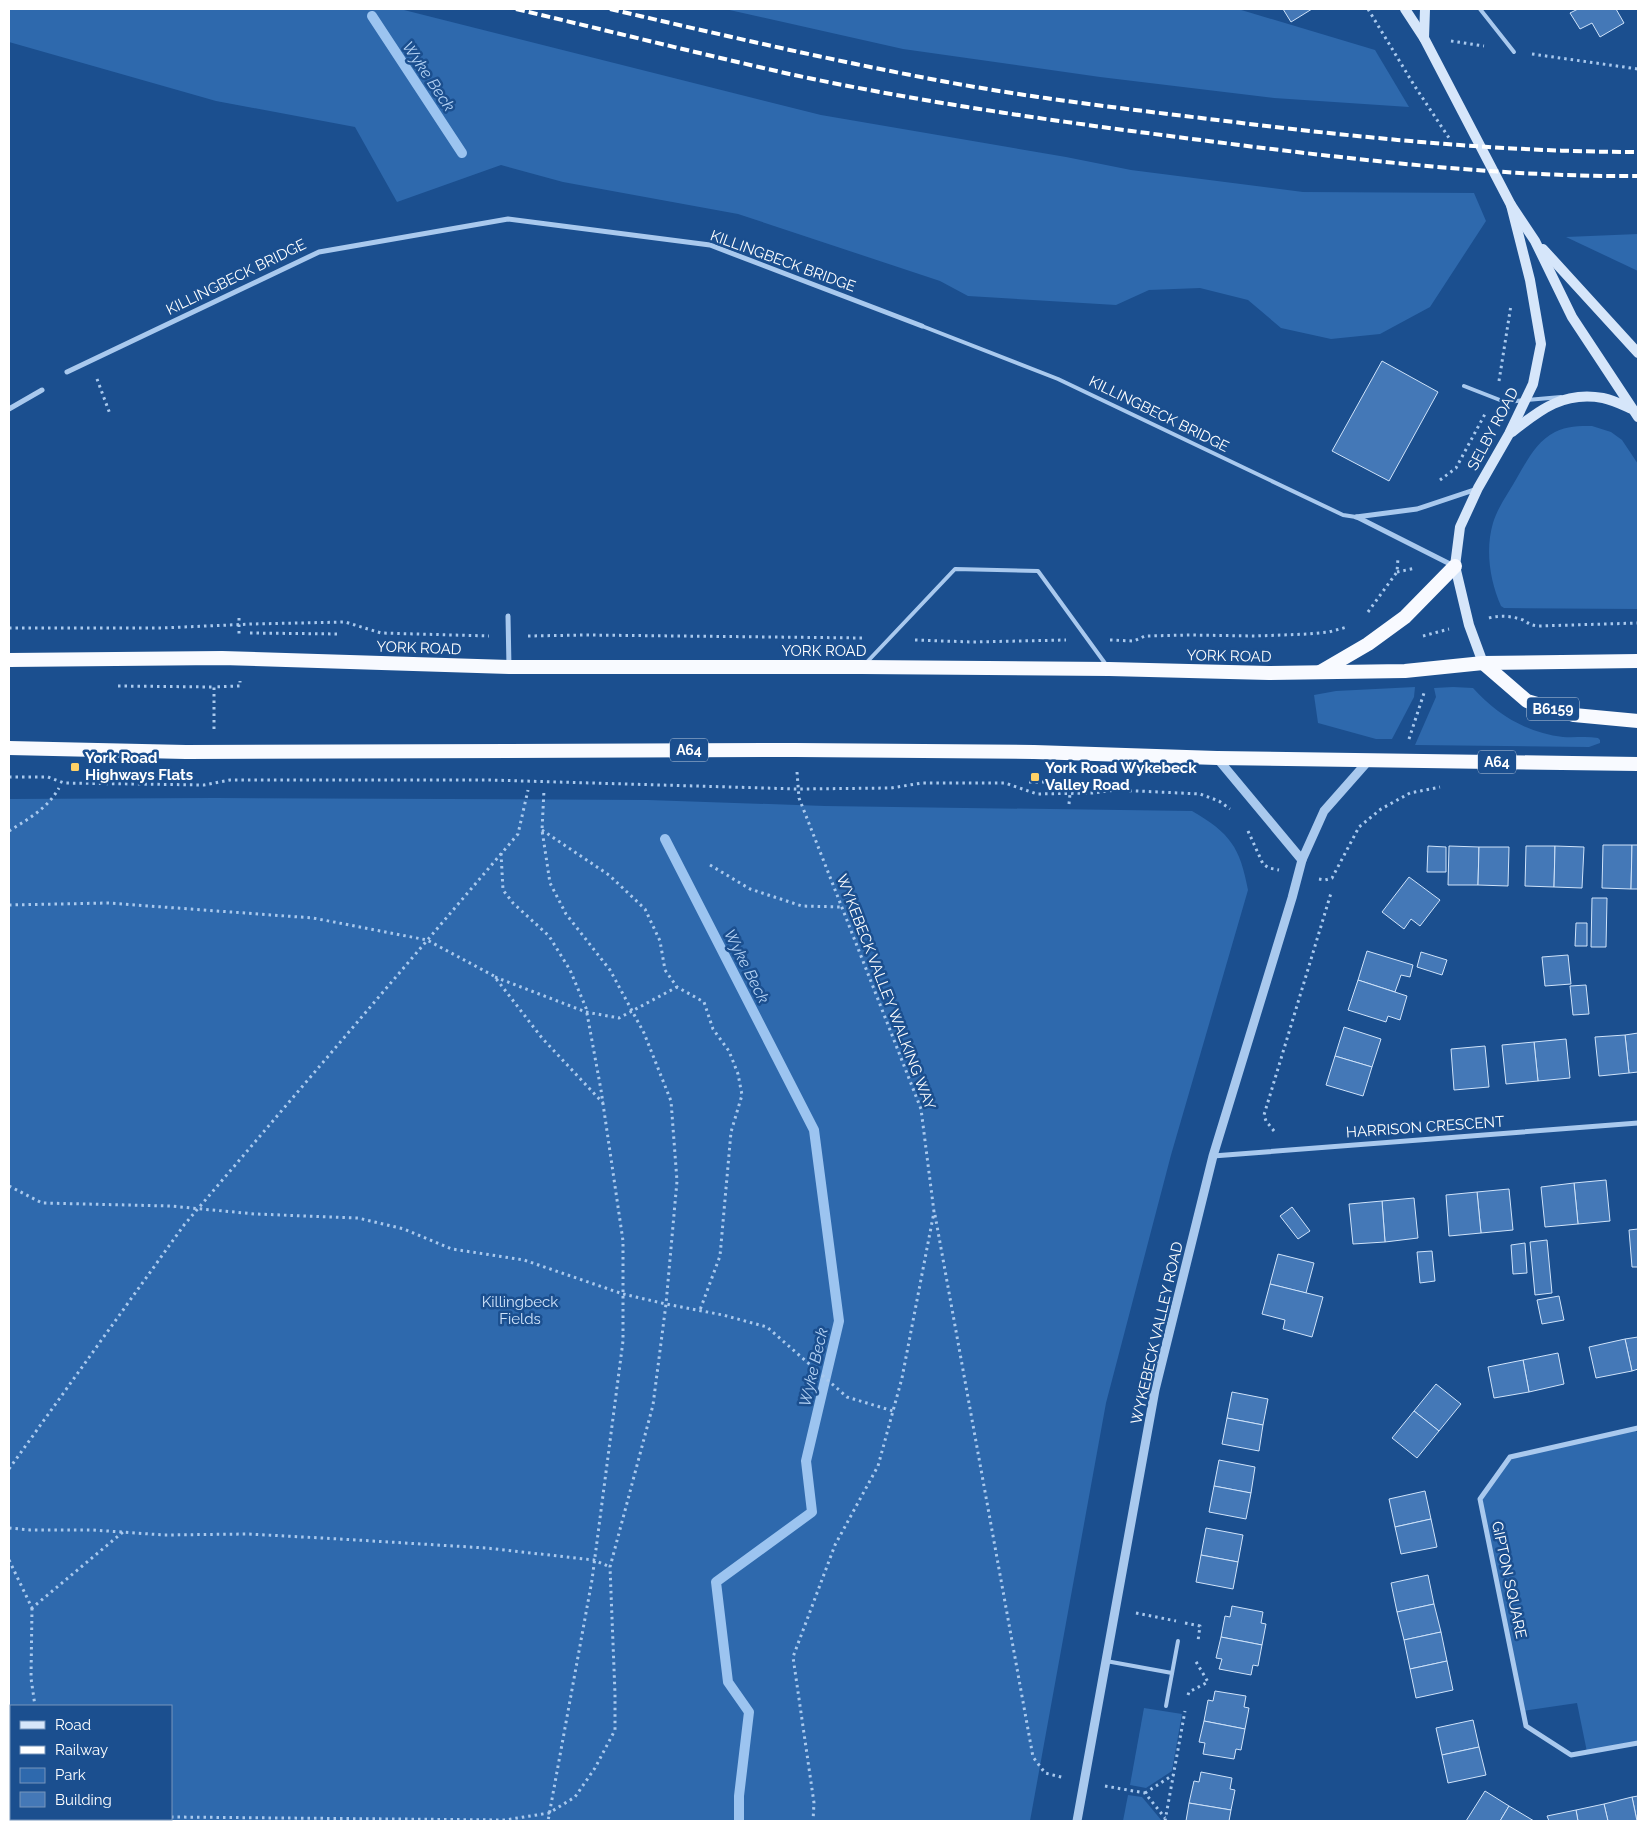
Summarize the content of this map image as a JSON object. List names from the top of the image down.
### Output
{
  "streets": {
    "highway": ["YORK ROAD", "B6159", "A64"],
    "main road": ["SELBY ROAD"],
    "street": [
      "KILLINGBECK BRIDGE",
      "HARRISON CRESCENT",
      "WYKEBECK VALLEY ROAD",
      "GIPTON SQUARE"
    ],
    "path": ["WYKEBECK VALLEY WALKING WAY"]
  },
  "crossings": [
    ["KILLINGBECK BRIDGE", "SELBY ROAD"],
    ["SELBY ROAD", "YORK ROAD"],
    ["SELBY ROAD", "B6159"],
    ["YORK ROAD", "B6159"],
    ["A64", "WYKEBECK VALLEY WALKING WAY"],
    ["A64", "WYKEBECK VALLEY ROAD"],
    ["HARRISON CRESCENT", "WYKEBECK VALLEY ROAD"]
  ],
  "water": ["Wyke Beck"],
  "parks": ["Killingbeck Fields"],
  "places": {
    "transit": ["York Road Highways Flats", "York Road Wykebeck Valley Road"]
  },
  "legend": [
    "Road",
    "Railway",
    "Park",
    "Building"
  ]
}
